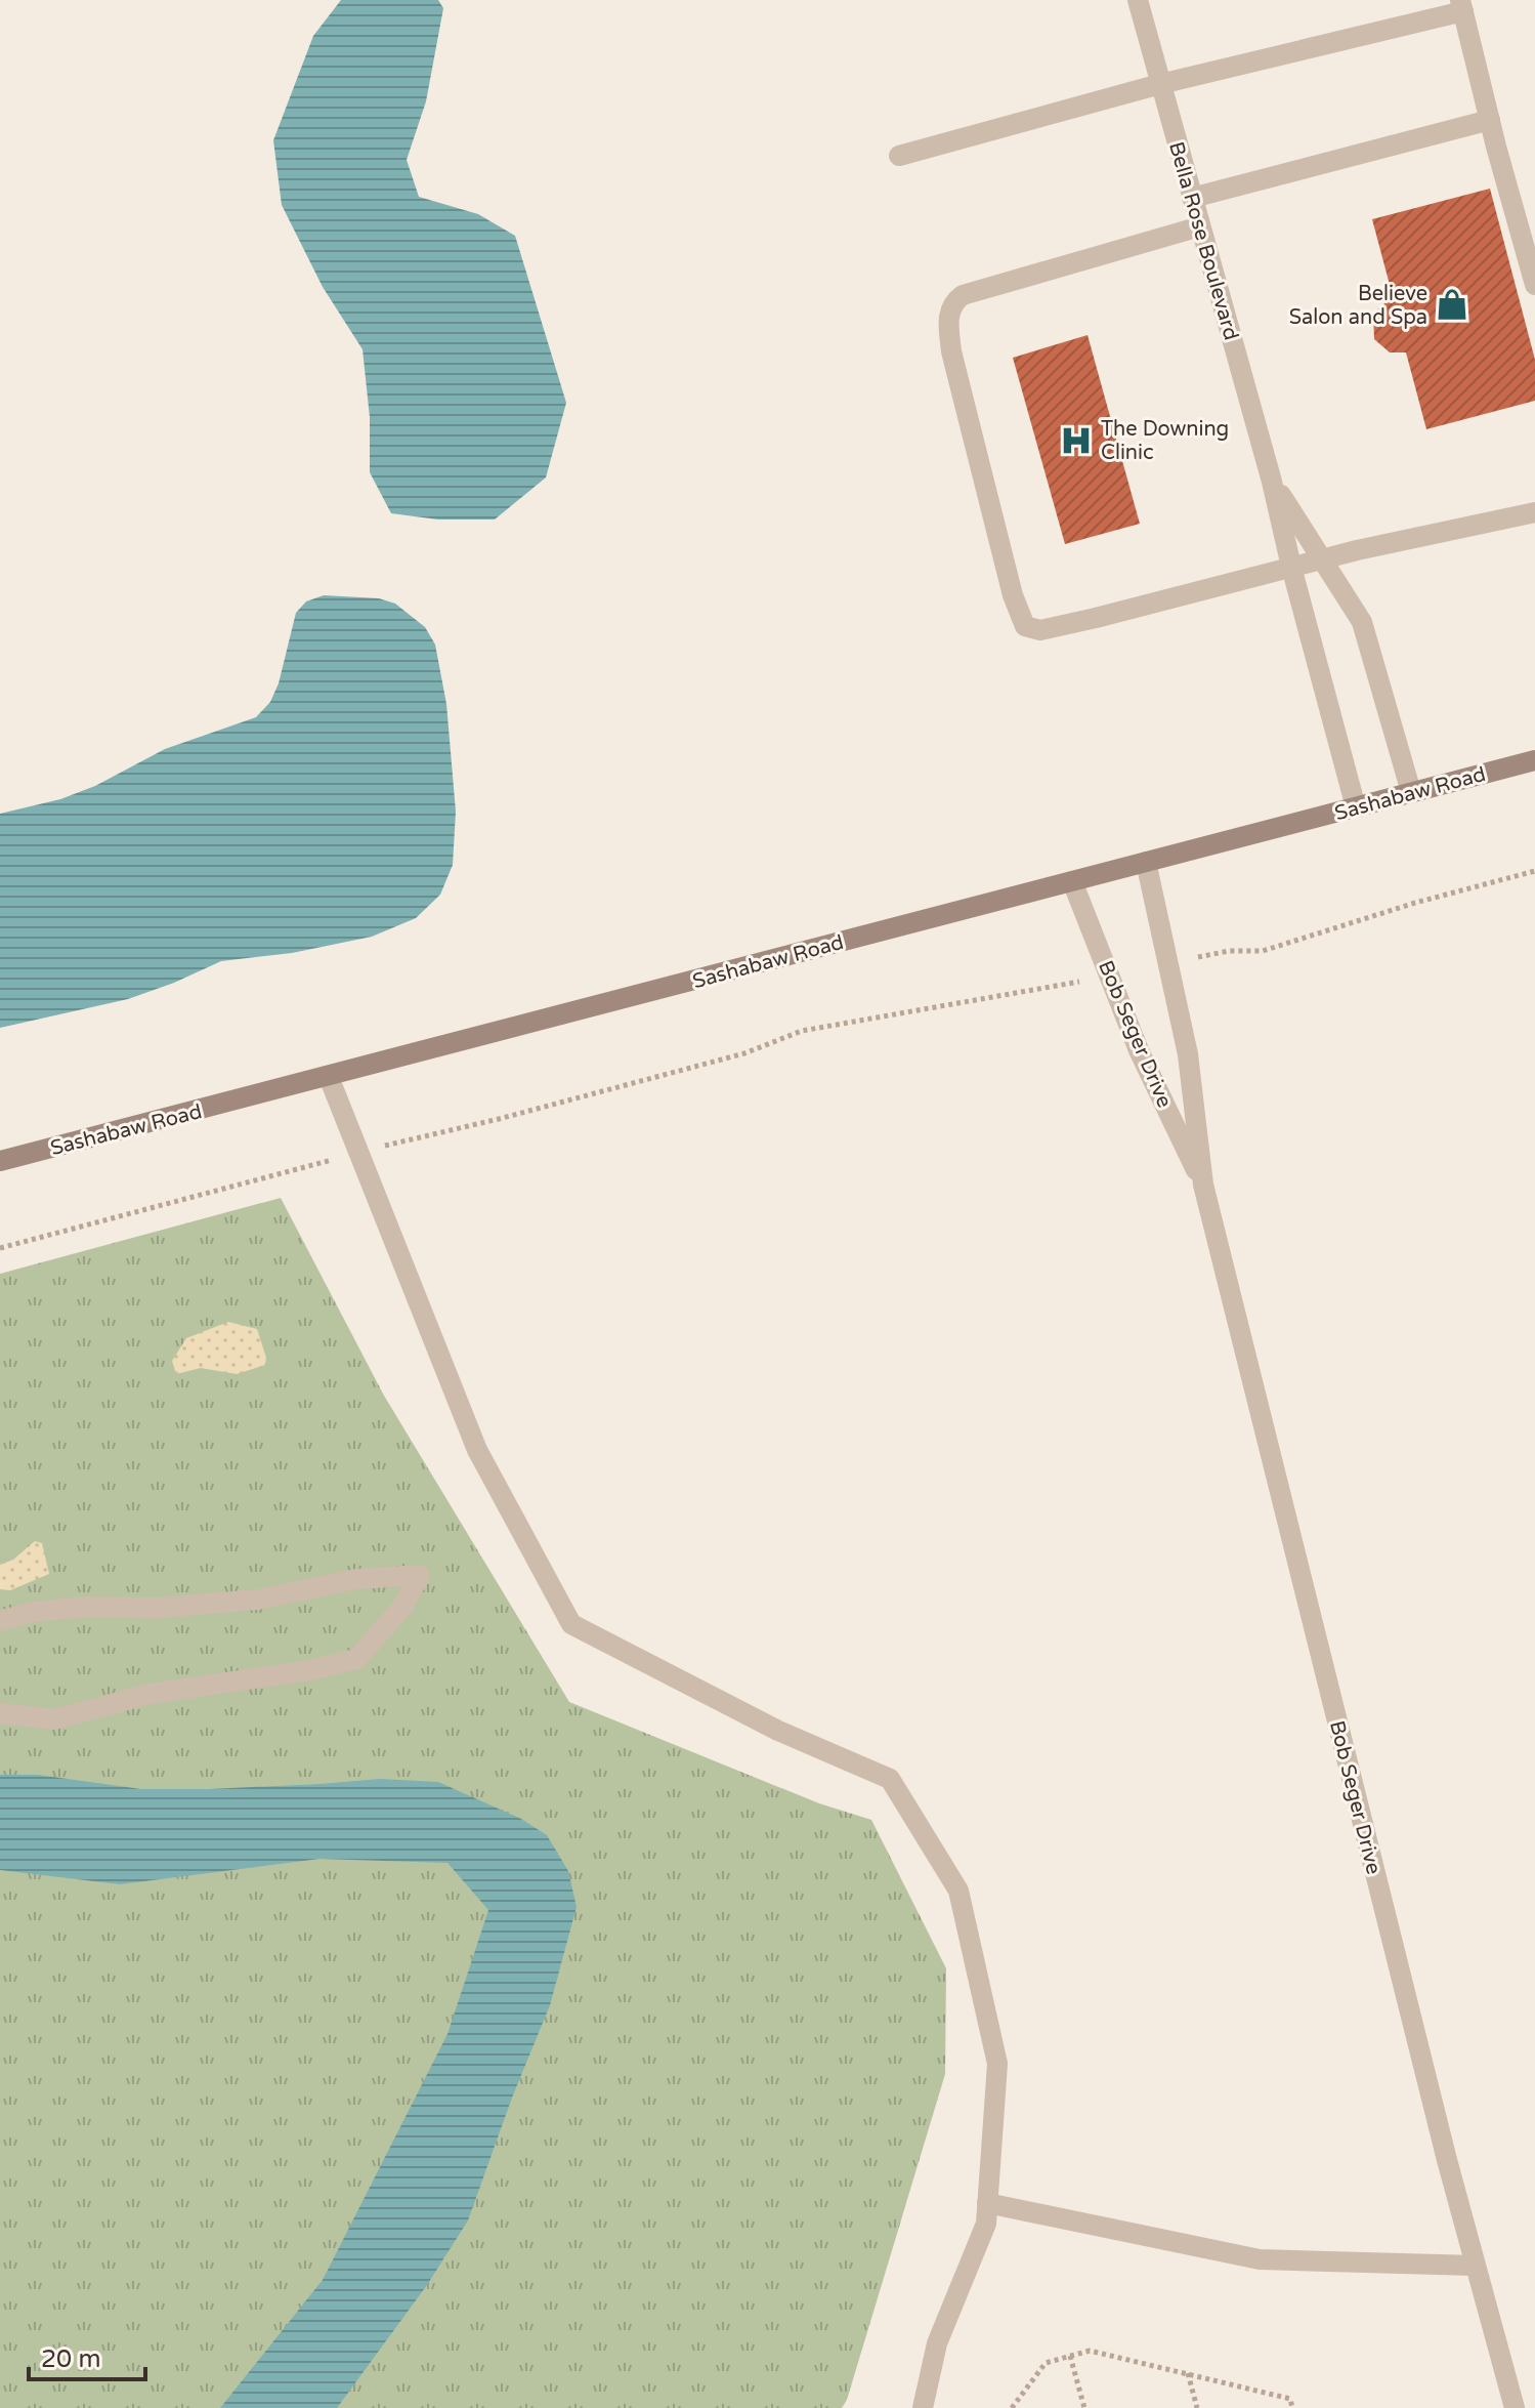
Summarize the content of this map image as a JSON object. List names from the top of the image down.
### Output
{
  "streets": {
    "main road": ["Sashabaw Road"],
    "lane": ["Bella Rose Boulevard", "Bob Seger Drive"]
  },
  "crossings": [
    ["Bella Rose Boulevard", "Sashabaw Road"],
    ["Sashabaw Road", "Bob Seger Drive"]
  ],
  "places": {
    "shop": ["Believe Salon and Spa"],
    "hospital": ["The Downing Clinic"]
  },
  "scale_bar": "20 m"
}
